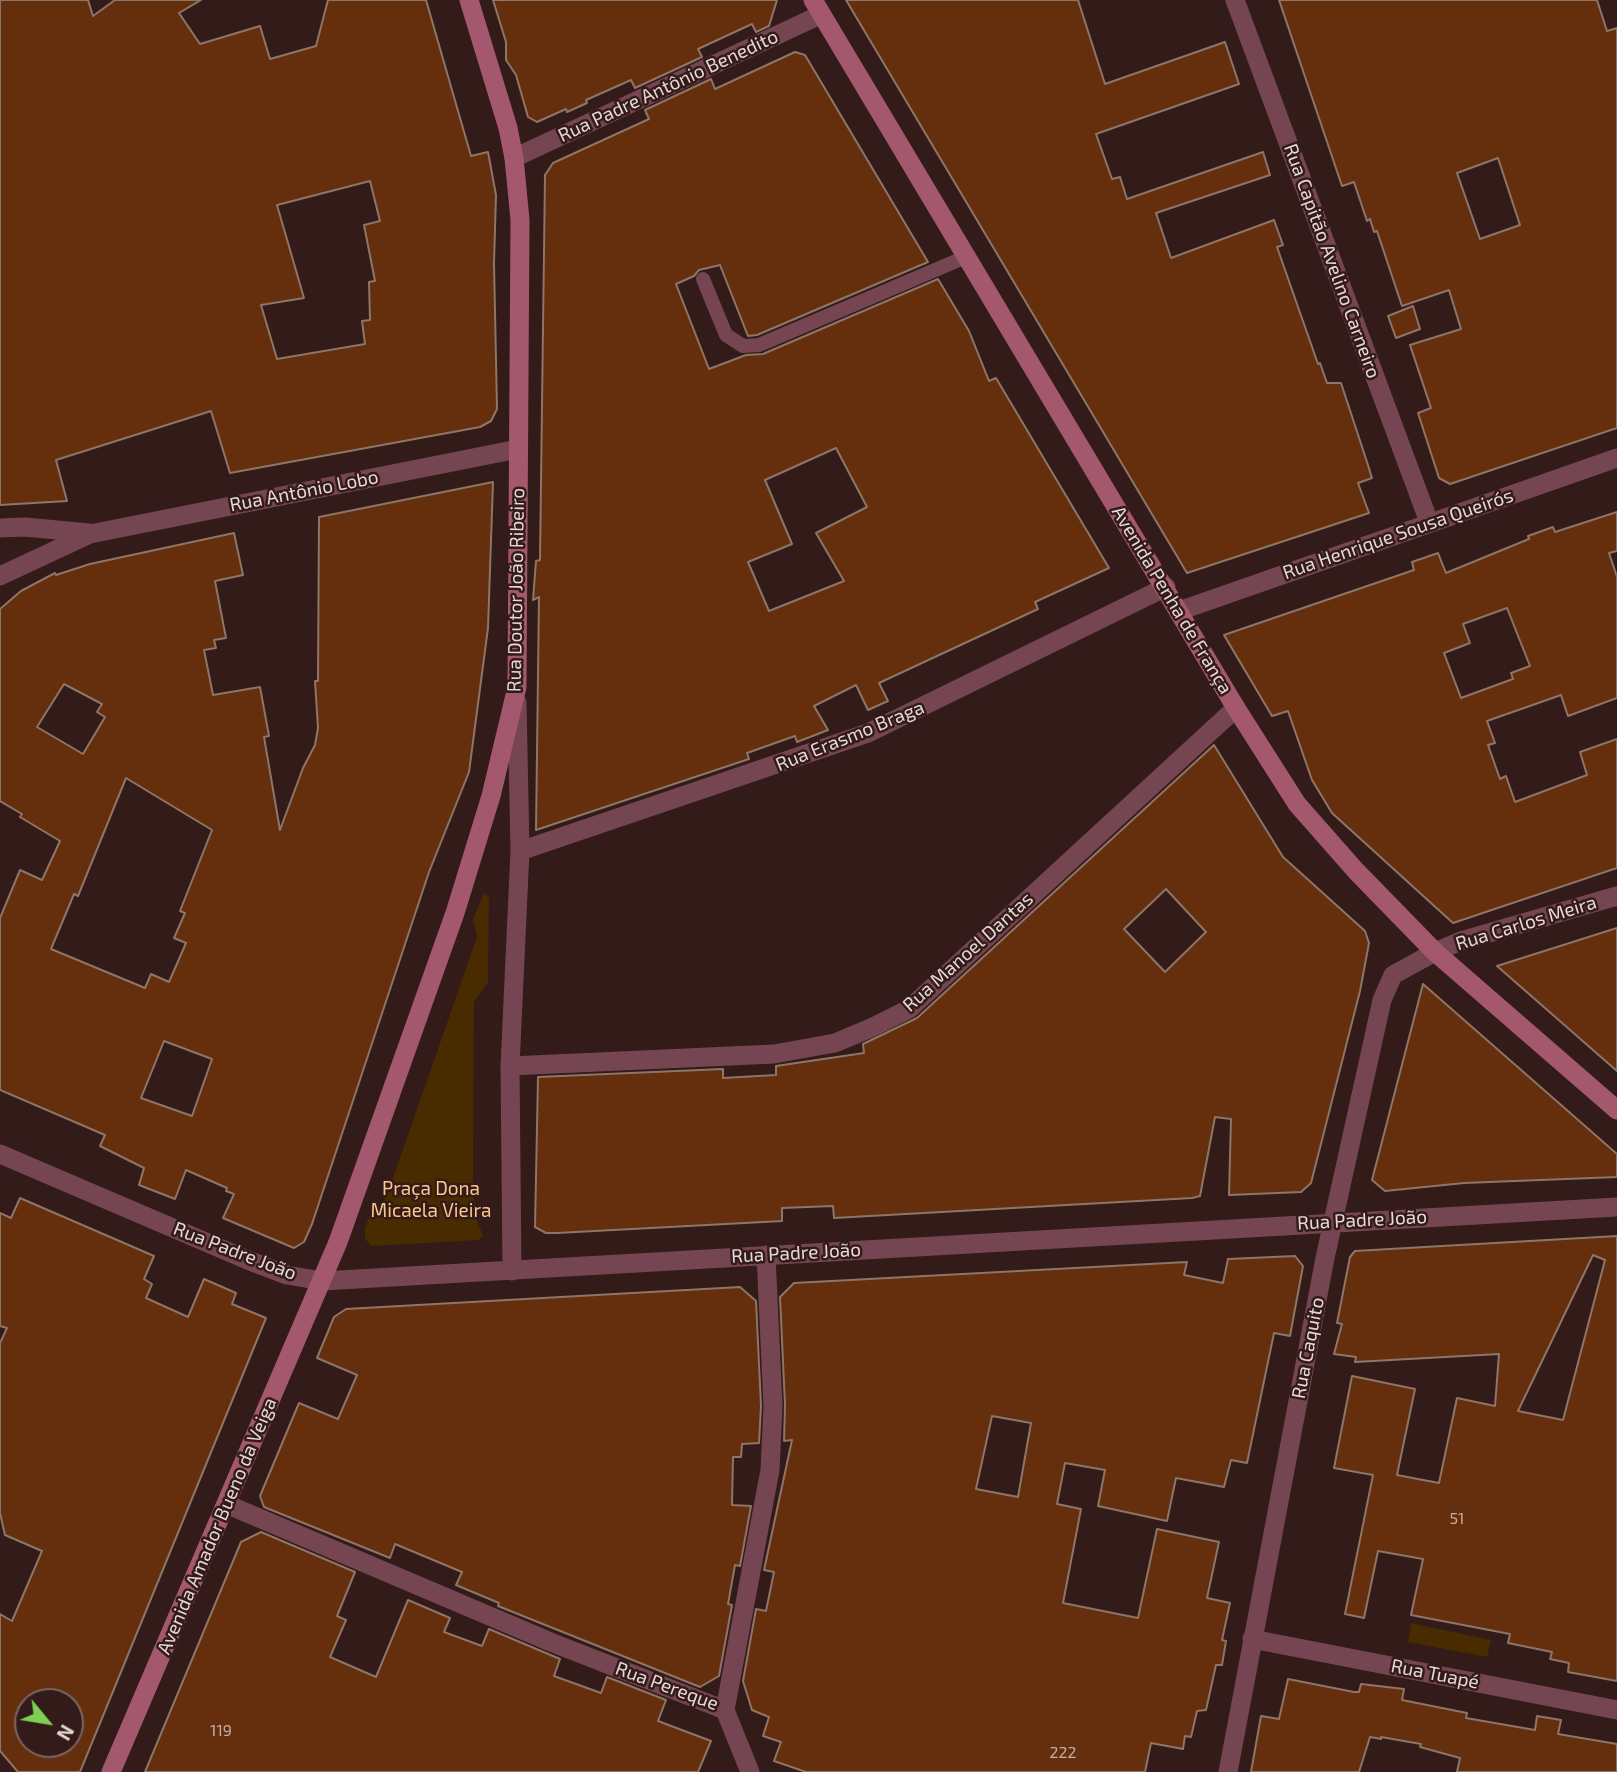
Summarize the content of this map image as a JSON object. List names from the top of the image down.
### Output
{
  "streets": {
    "main road": ["Rua Doutor João Ribeiro", "Avenida Penha de França", "Avenida Amador Bueno da Veiga"],
    "street": [
      "Rua Padre Antônio Benedito",
      "Rua Capitão Avelino Carneiro",
      "Rua Antônio Lobo",
      "Rua Henrique Sousa Queirós",
      "Rua Erasmo Braga",
      "Rua Carlos Meira",
      "Rua Manoel Dantas",
      "Rua Padre João",
      "Rua Caquito",
      "Rua Tuapé",
      "Rua Pereque"
    ]
  },
  "crossings": [
    ["Rua Padre Antônio Benedito", "Rua Doutor João Ribeiro"],
    ["Rua Padre Antônio Benedito", "Avenida Penha de França"],
    ["Rua Capitão Avelino Carneiro", "Rua Henrique Sousa Queirós"],
    ["Rua Antônio Lobo", "Rua Doutor João Ribeiro"],
    ["Rua Henrique Sousa Queirós", "Avenida Penha de França"],
    ["Rua Doutor João Ribeiro", "Rua Padre João"],
    ["Rua Doutor João Ribeiro", "Avenida Amador Bueno da Veiga"],
    ["Avenida Penha de França", "Rua Erasmo Braga"],
    ["Avenida Penha de França", "Rua Carlos Meira"],
    ["Avenida Penha de França", "Rua Manoel Dantas"],
    ["Avenida Penha de França", "Rua Caquito"],
    ["Rua Carlos Meira", "Rua Caquito"],
    ["Rua Padre João", "Rua Caquito"],
    ["Rua Padre João", "Avenida Amador Bueno da Veiga"],
    ["Rua Padre João", "Rua Pereque"],
    ["Rua Caquito", "Rua Tuapé"],
    ["Avenida Amador Bueno da Veiga", "Rua Pereque"]
  ],
  "parks": ["Praça Dona Micaela Vieira"],
  "house_numbers": ["51", "119", "222"],
  "north": "bottom right"
}
